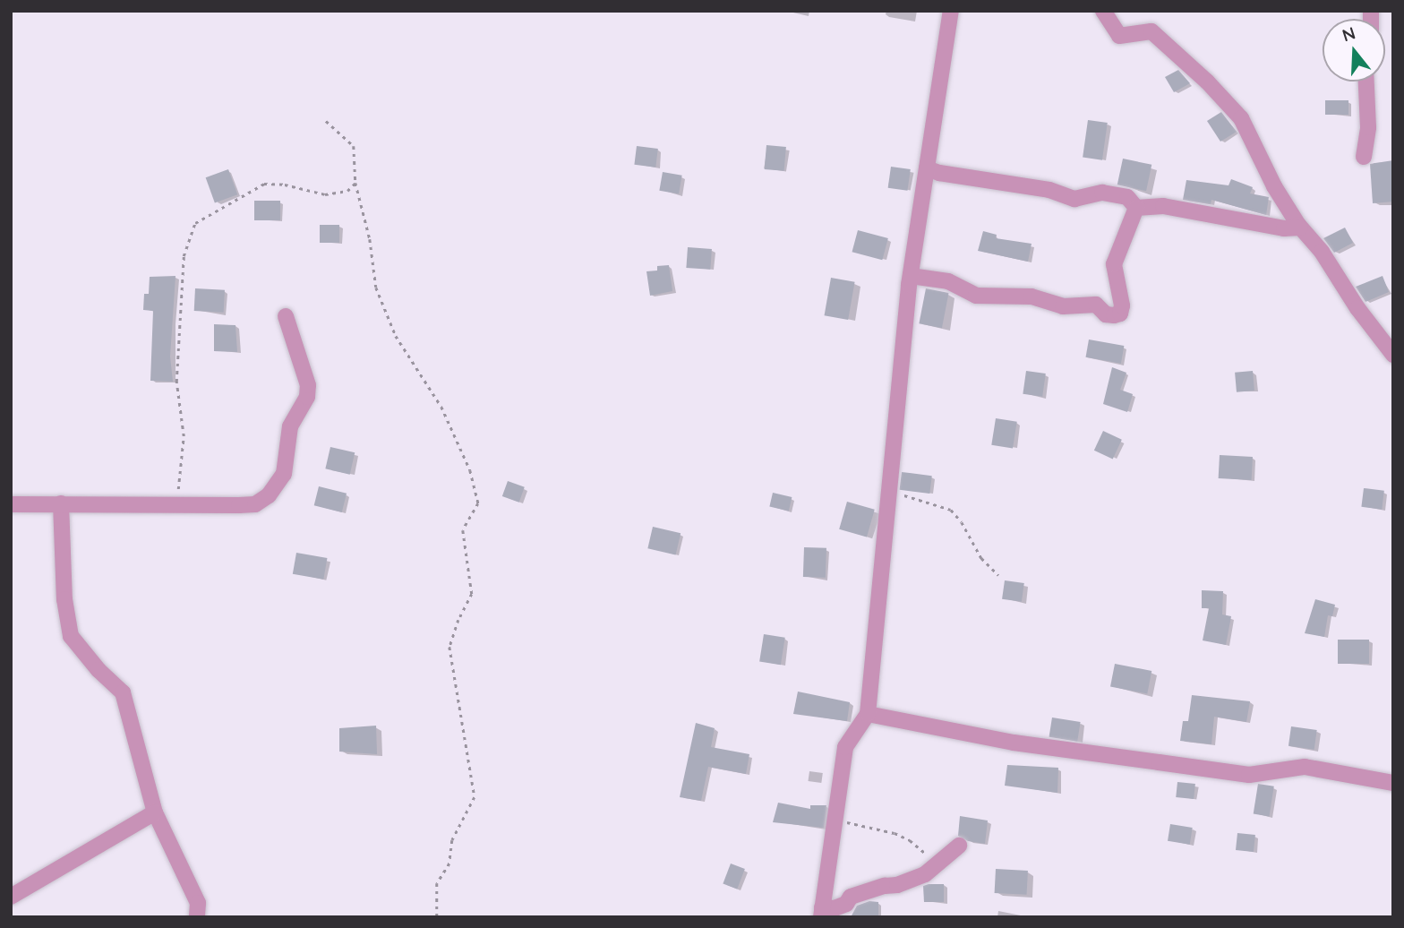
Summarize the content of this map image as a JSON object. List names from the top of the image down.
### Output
{
  "north": "top"
}
